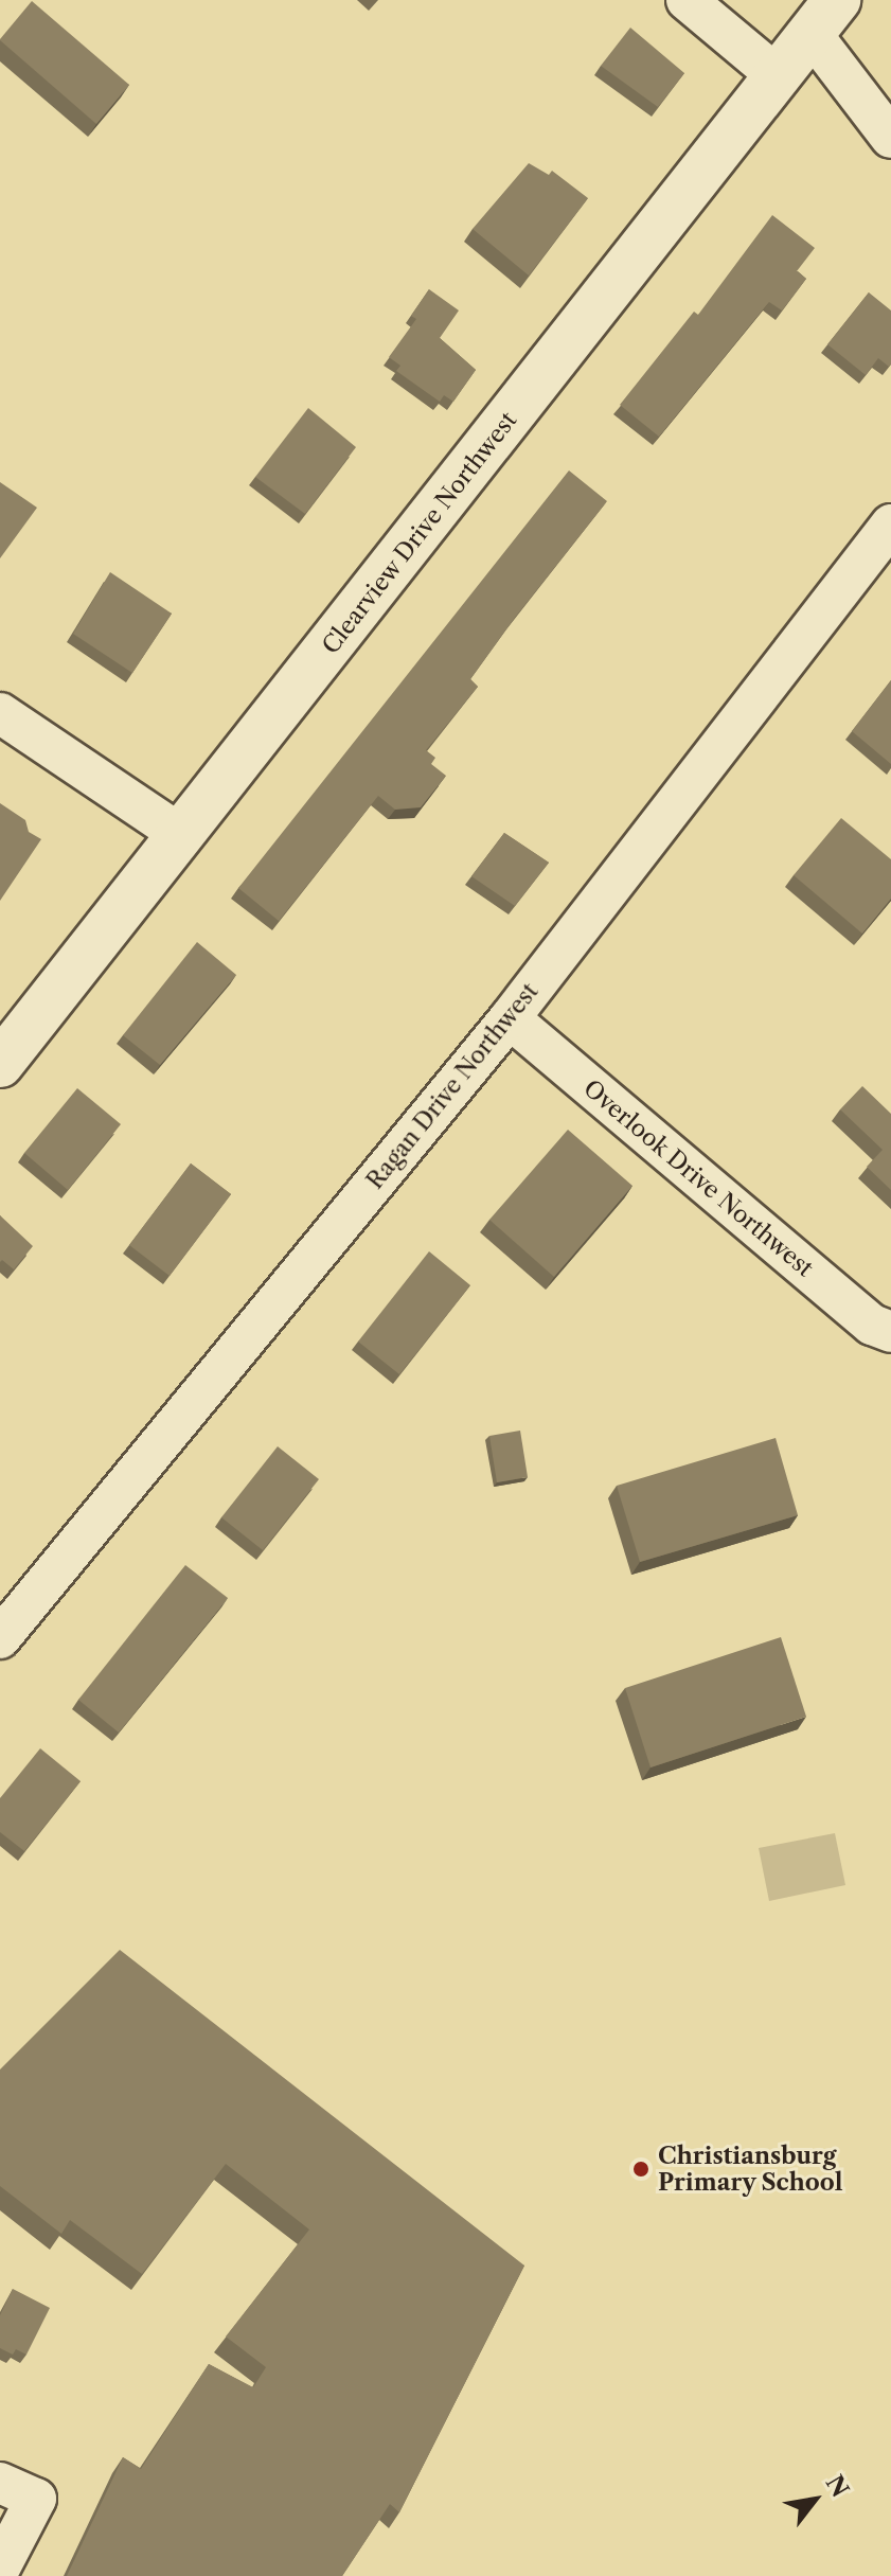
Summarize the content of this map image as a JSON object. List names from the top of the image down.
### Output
{
  "streets": {
    "street": ["Clearview Drive Northwest", "Ragan Drive Northwest", "Overlook Drive Northwest"]
  },
  "crossings": [
    ["Ragan Drive Northwest", "Overlook Drive Northwest"]
  ],
  "places": ["Christiansburg Primary School"],
  "north": "top right"
}
